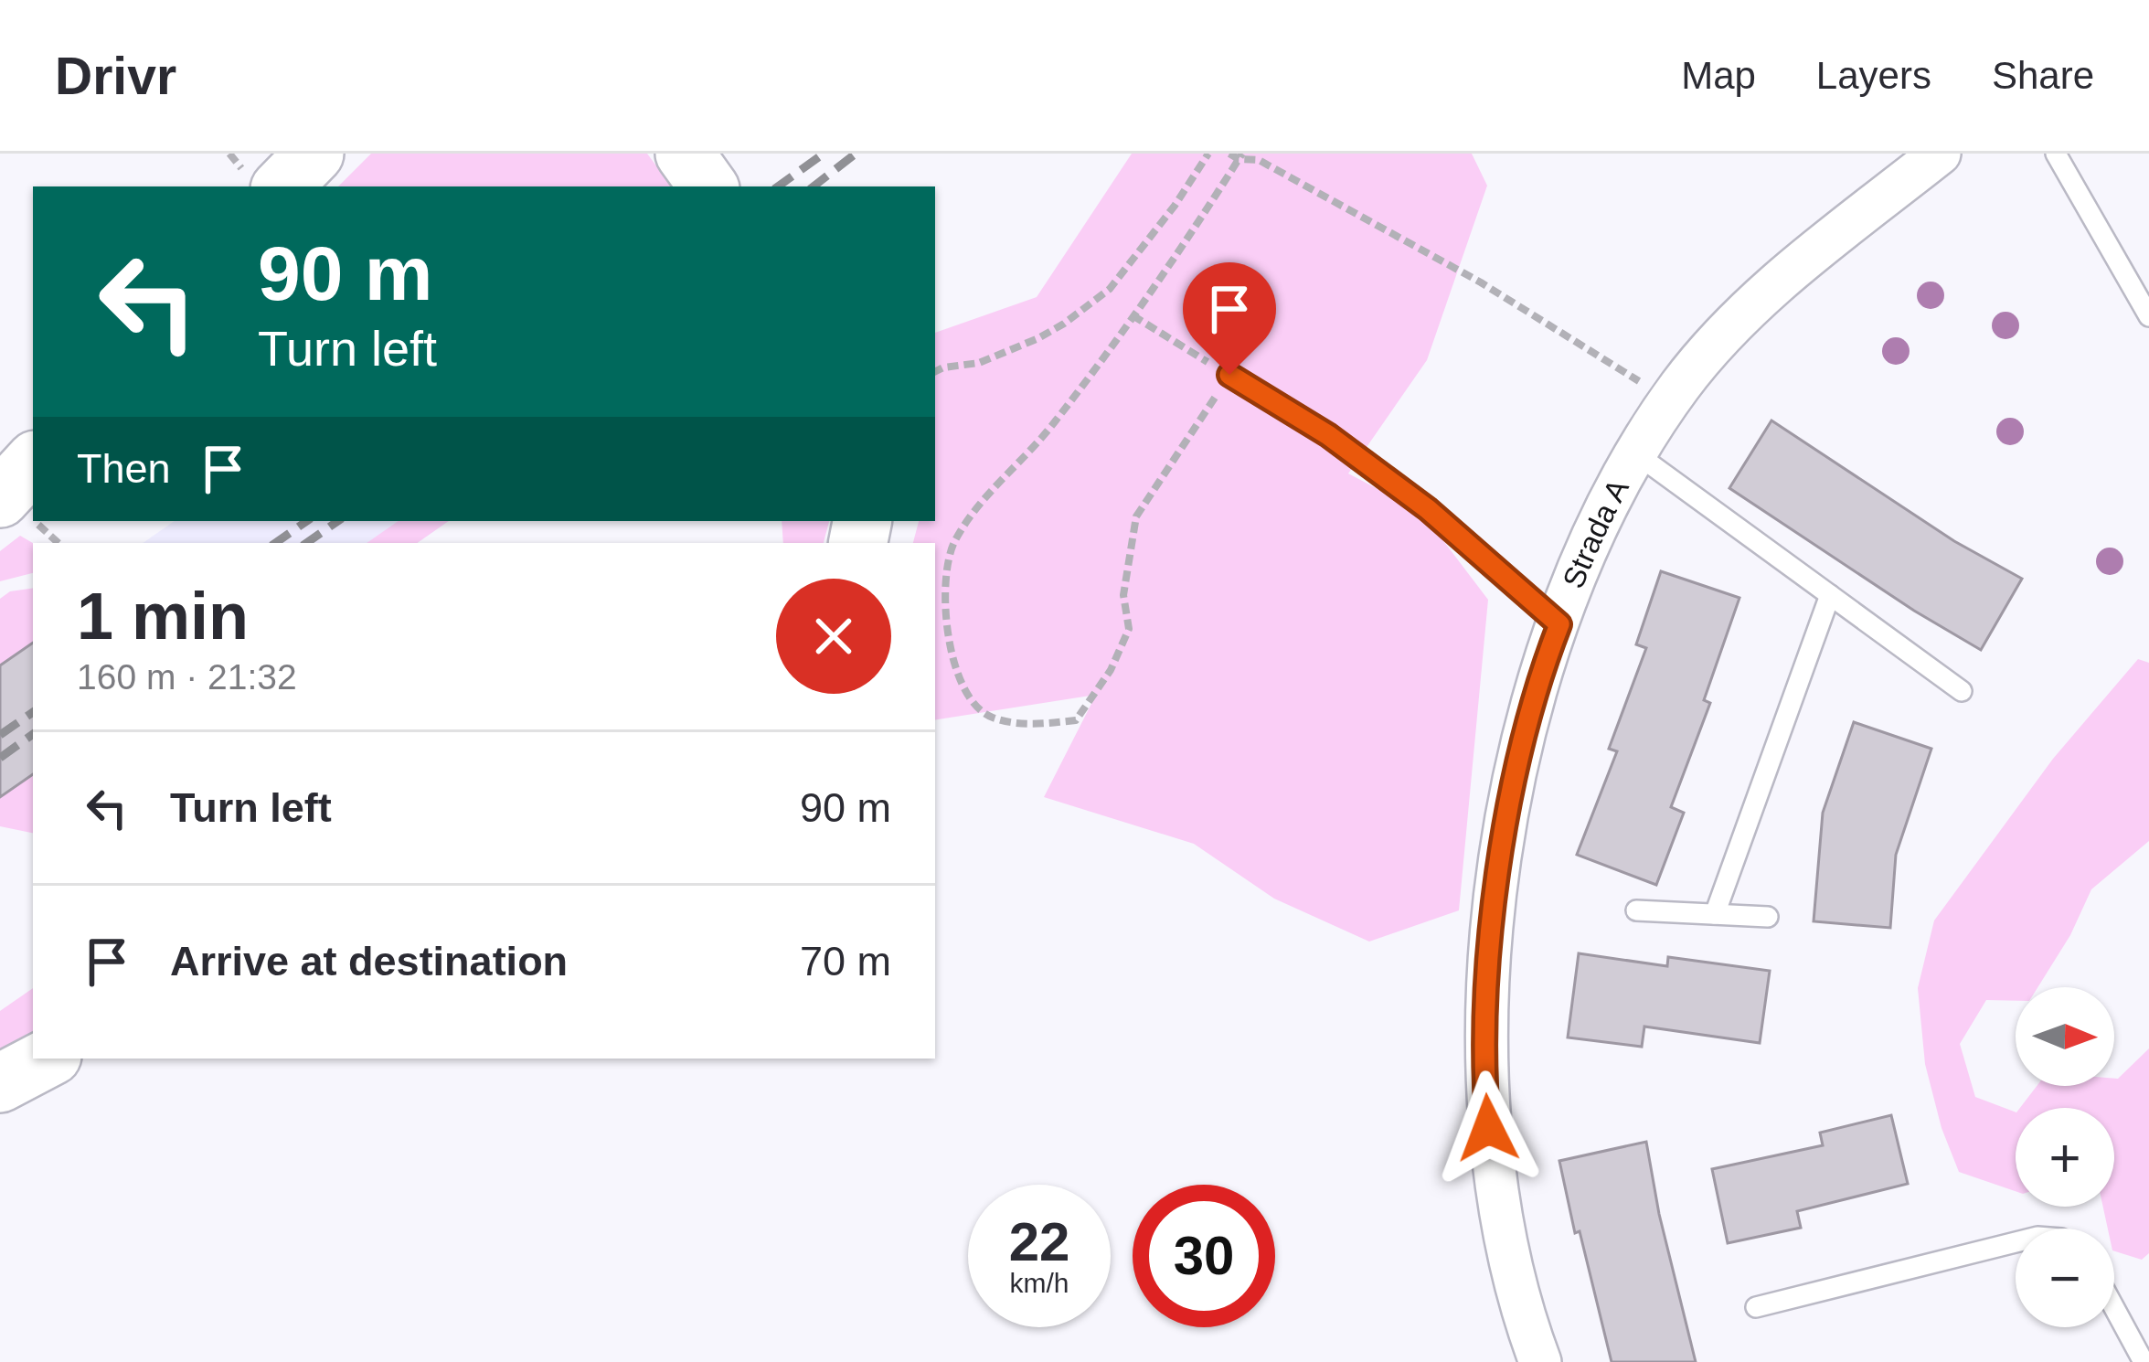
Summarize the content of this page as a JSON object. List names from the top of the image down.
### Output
{
  "streets": {
    "street": ["Strada A"]
  },
  "north": "right",
  "page": {
    "header": "Drivr",
    "nav": ["Map", "Layers", "Share"],
    "turn": ["90 m", "Turn left"],
    "then": "Then",
    "heading": ["1 min", "160 m · 21:32"],
    "list": [
      {
        "name": "Turn left",
        "value": "90 m"
      },
      {
        "name": "Arrive at destination",
        "value": "70 m"
      }
    ],
    "map_buttons": ["+", "−"],
    "speed": "22 km/h",
    "limit": "30"
  }
}
